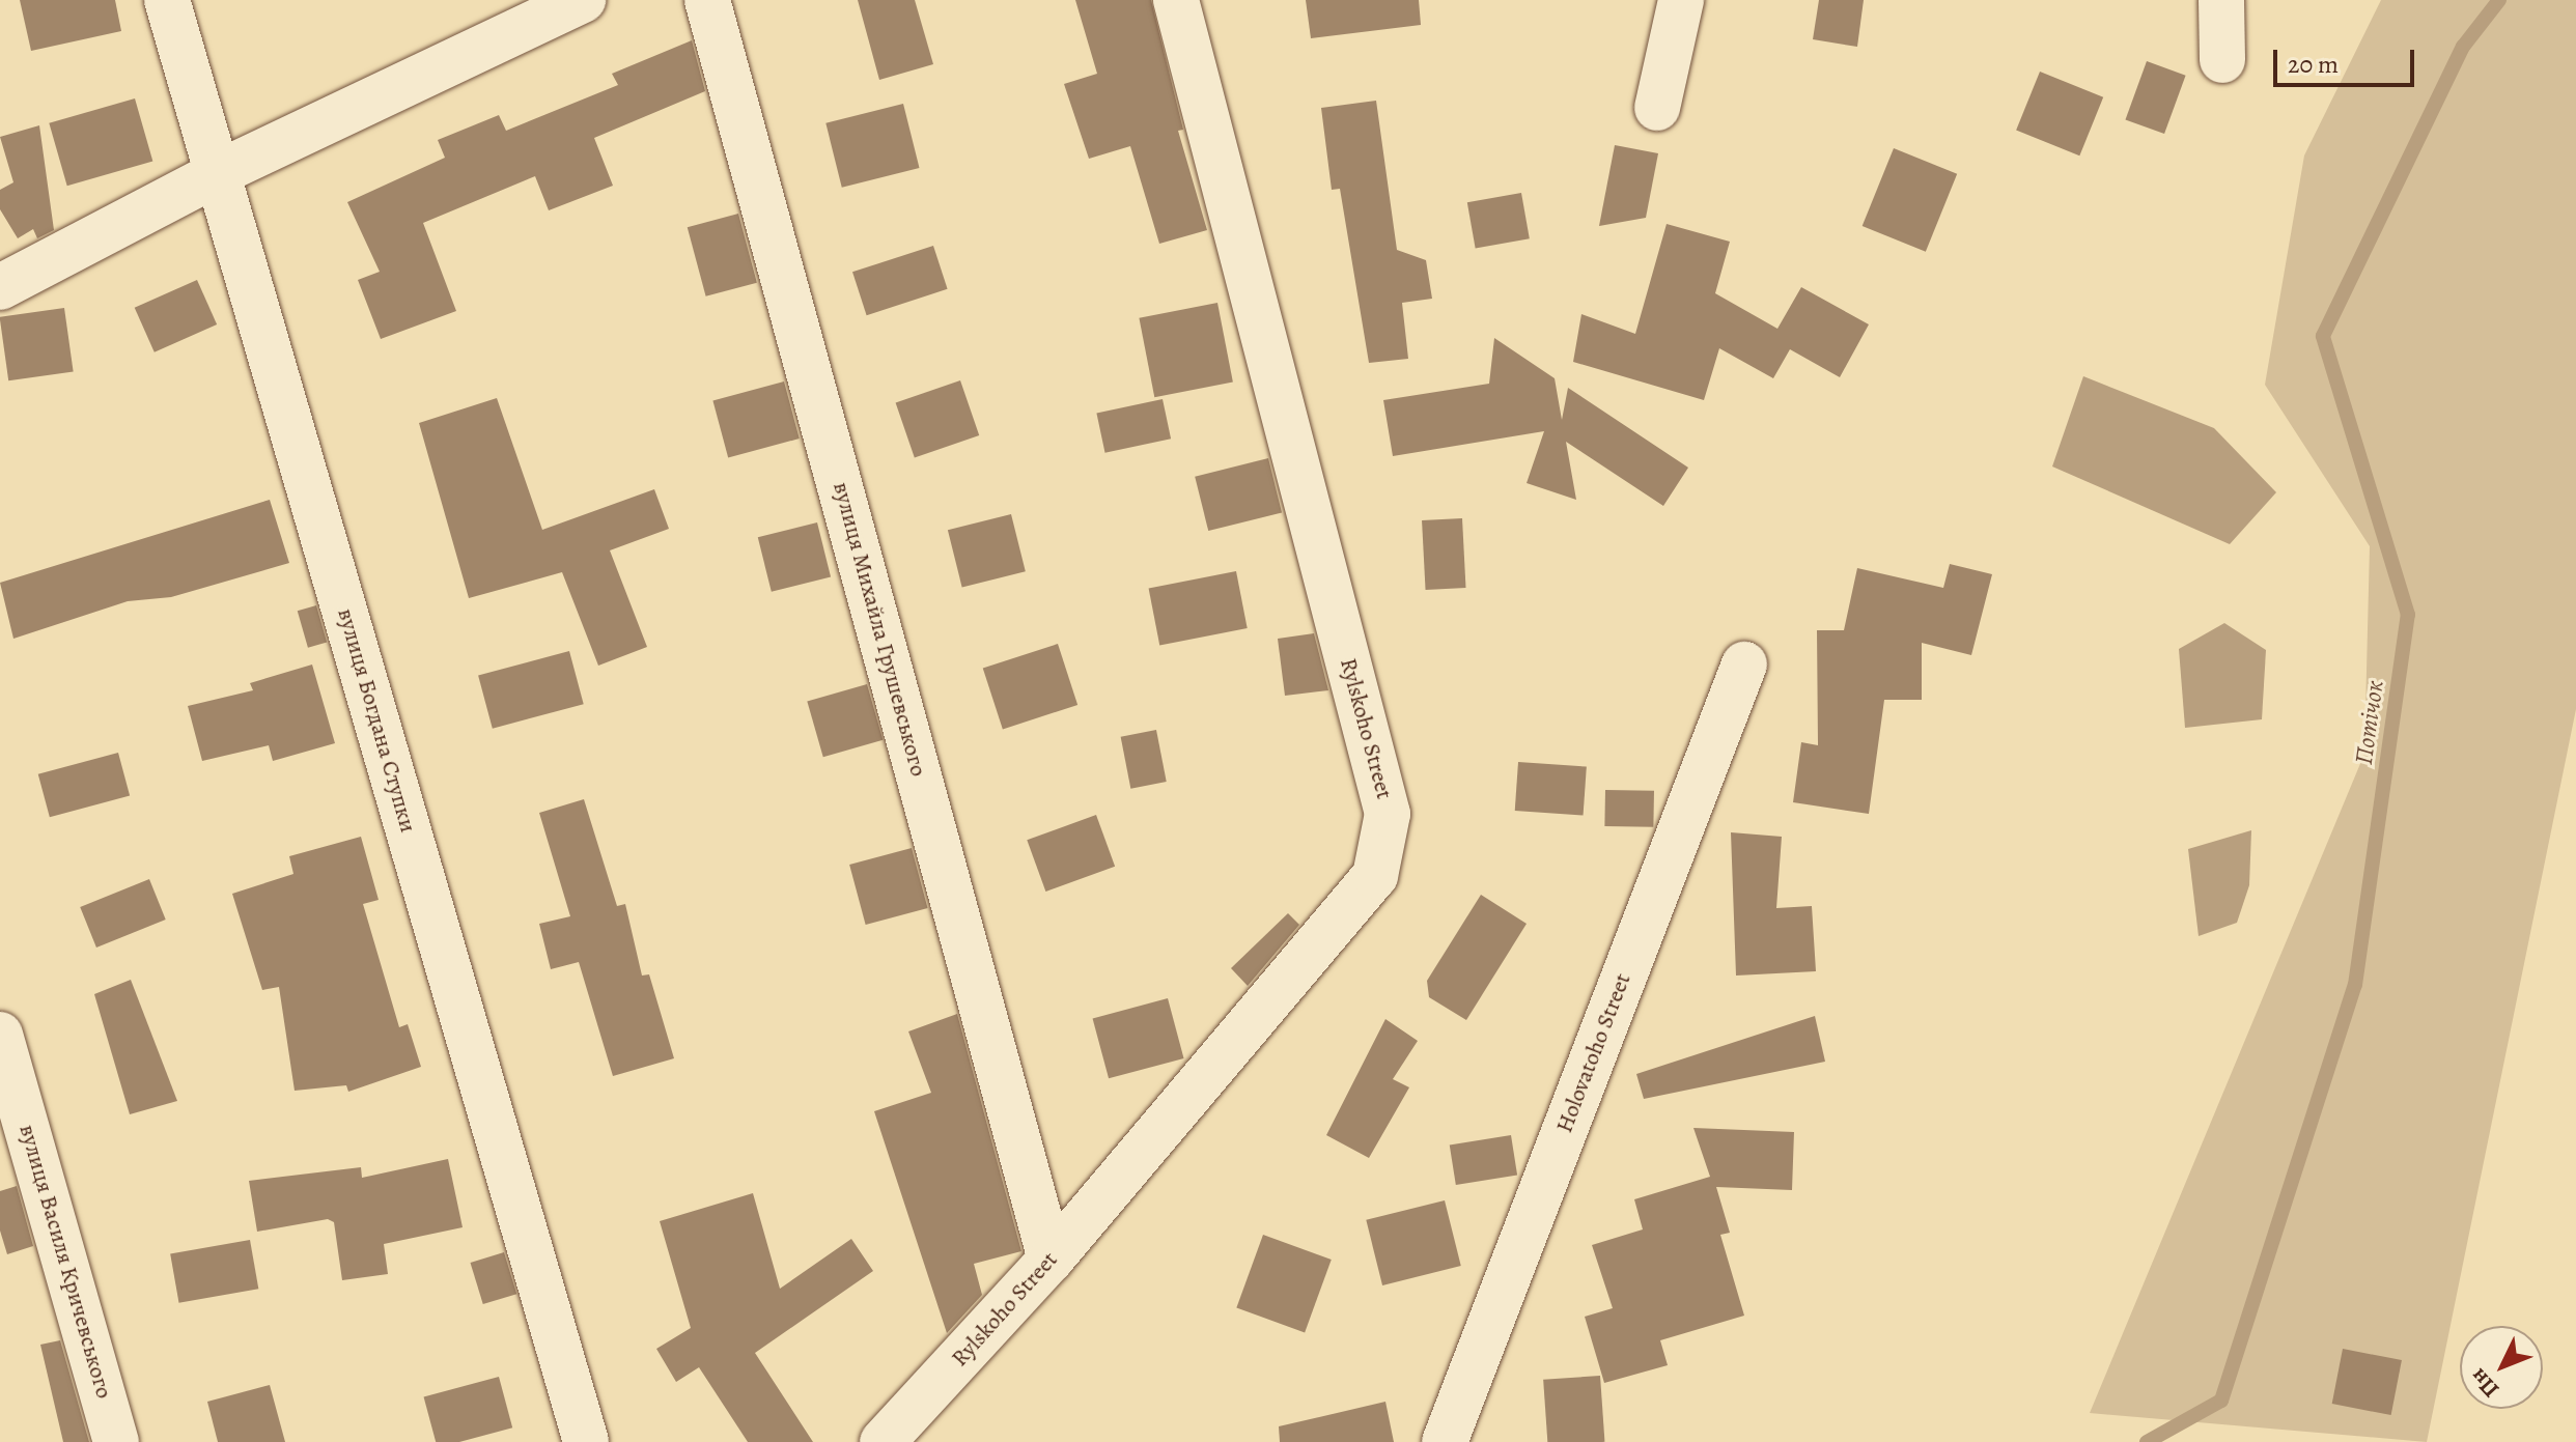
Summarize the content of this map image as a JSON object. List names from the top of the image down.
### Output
{
  "streets": {
    "street": [
      "вулиця Михайла Грушевського",
      "вулиця Богдана Ступки",
      "Rylskoho Street",
      "Holovatoho Street",
      "вулиця Василя Кричевського"
    ]
  },
  "crossings": [
    ["вулиця Михайла Грушевського", "Rylskoho Street"]
  ],
  "water": ["Потічок"],
  "scale_bar": "20 m",
  "north": "bottom left"
}
